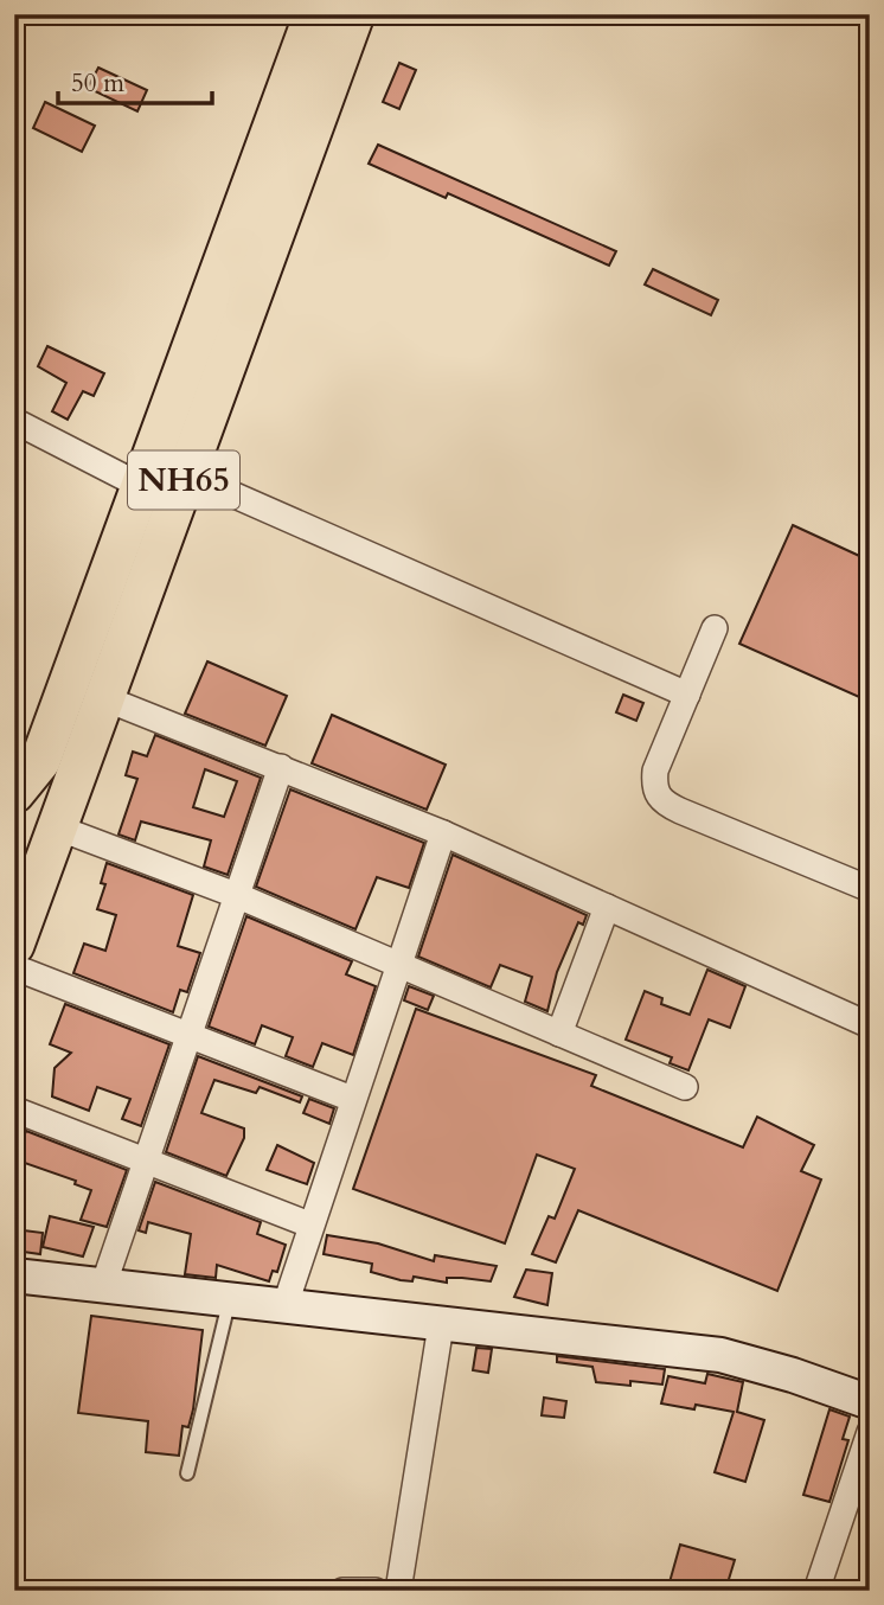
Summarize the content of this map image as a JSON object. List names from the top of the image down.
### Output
{
  "streets": {
    "highway": ["NH65"]
  },
  "scale_bar": "50 m"
}
